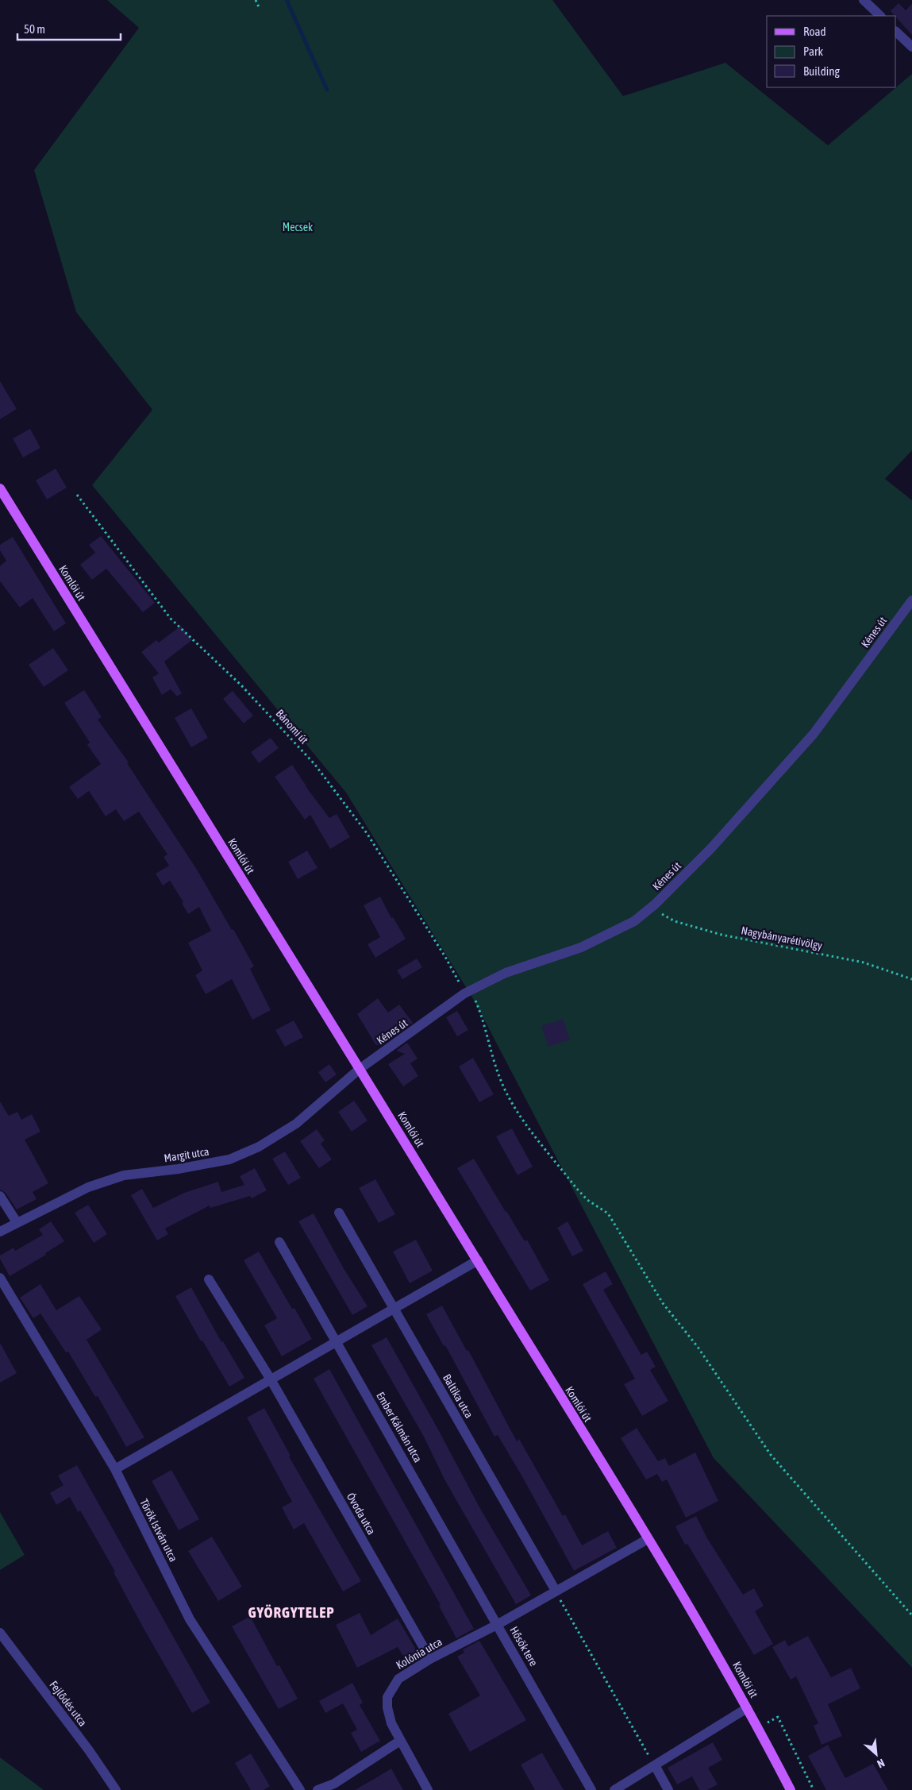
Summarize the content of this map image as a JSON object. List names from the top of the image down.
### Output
{
  "streets": {
    "main road": ["Komlói út"],
    "street": [
      "Kénes út",
      "Margit utca",
      "Baltika utca",
      "Ember Kálmán utca",
      "Óvoda utca",
      "Török István utca",
      "Hősök tere",
      "Kolónia utca",
      "Fejlődés utca"
    ],
    "path": ["Bánomi út", "Nagybányarétivölgy"]
  },
  "crossings": [
    ["Komlói út", "Kénes út"],
    ["Komlói út", "Margit utca"],
    ["Komlói út", "Hősök tere"],
    ["Kénes út", "Bánomi út"],
    ["Kénes út", "Nagybányarétivölgy"],
    ["Kénes út", "Margit utca"],
    ["Baltika utca", "Hősök tere"],
    ["Ember Kálmán utca", "Hősök tere"],
    ["Ember Kálmán utca", "Kolónia utca"],
    ["Óvoda utca", "Kolónia utca"],
    ["Hősök tere", "Kolónia utca"]
  ],
  "districts": ["GYÖRGYTELEP"],
  "parks": ["Mecsek"],
  "legend": ["Road", "Park", "Building"],
  "scale_bar": "50 m",
  "north": "bottom right"
}
